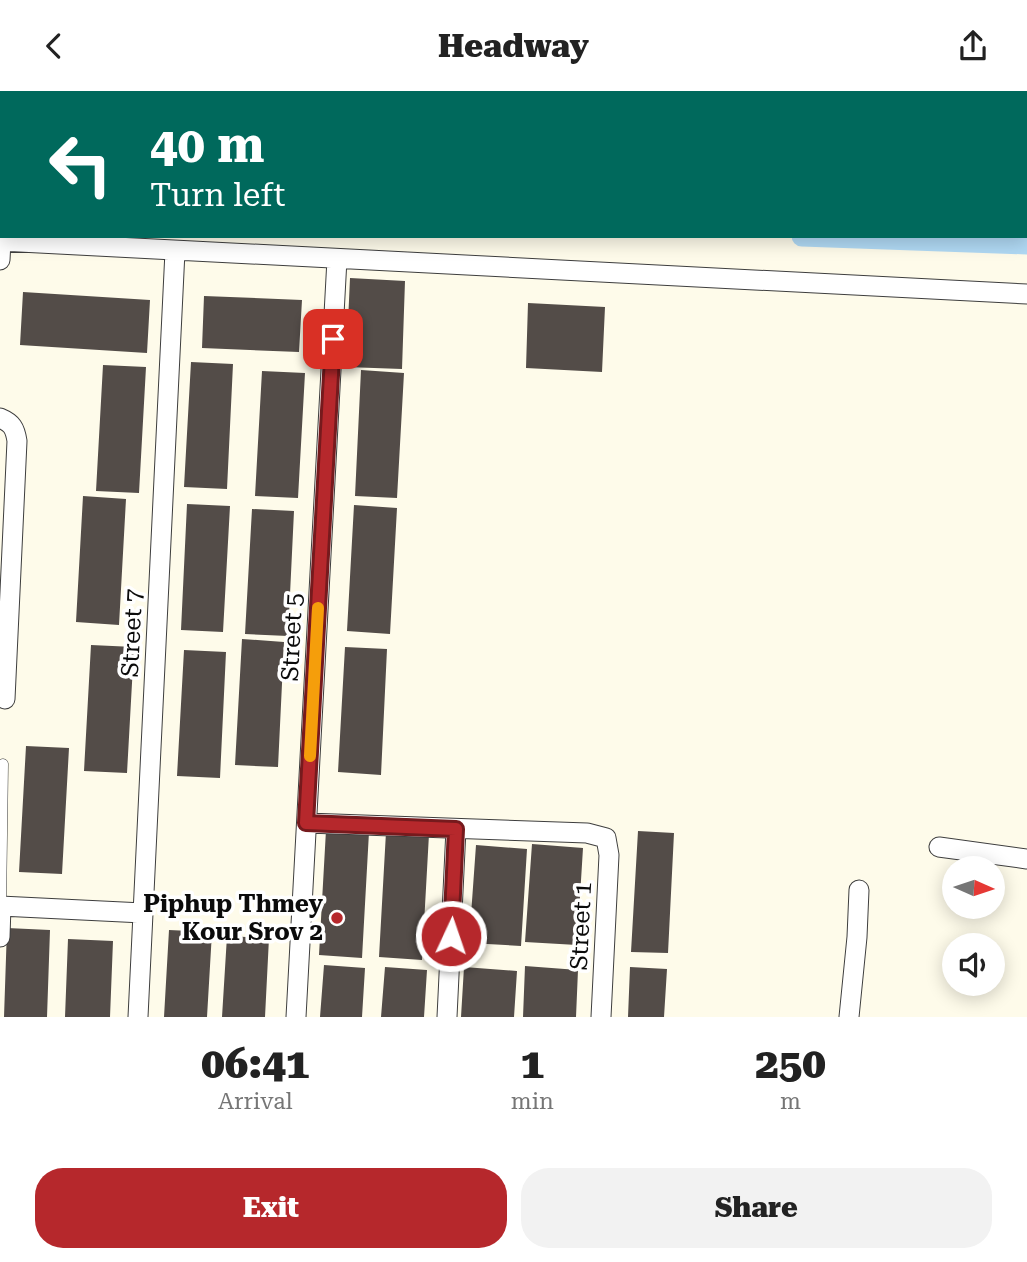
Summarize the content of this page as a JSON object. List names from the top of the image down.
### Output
{
  "streets": {
    "street": ["Street 7", "Street 5", "Street 1"]
  },
  "places": ["Piphup Thmey Kour Srov 2"],
  "north": "right",
  "page": {
    "header": "Headway",
    "turn": ["40 m", "Turn left"],
    "eta": [
      "06:41",
      "Arrival",
      "1",
      "min",
      "250",
      "m"
    ],
    "buttons": ["Exit", "Share"]
  }
}
